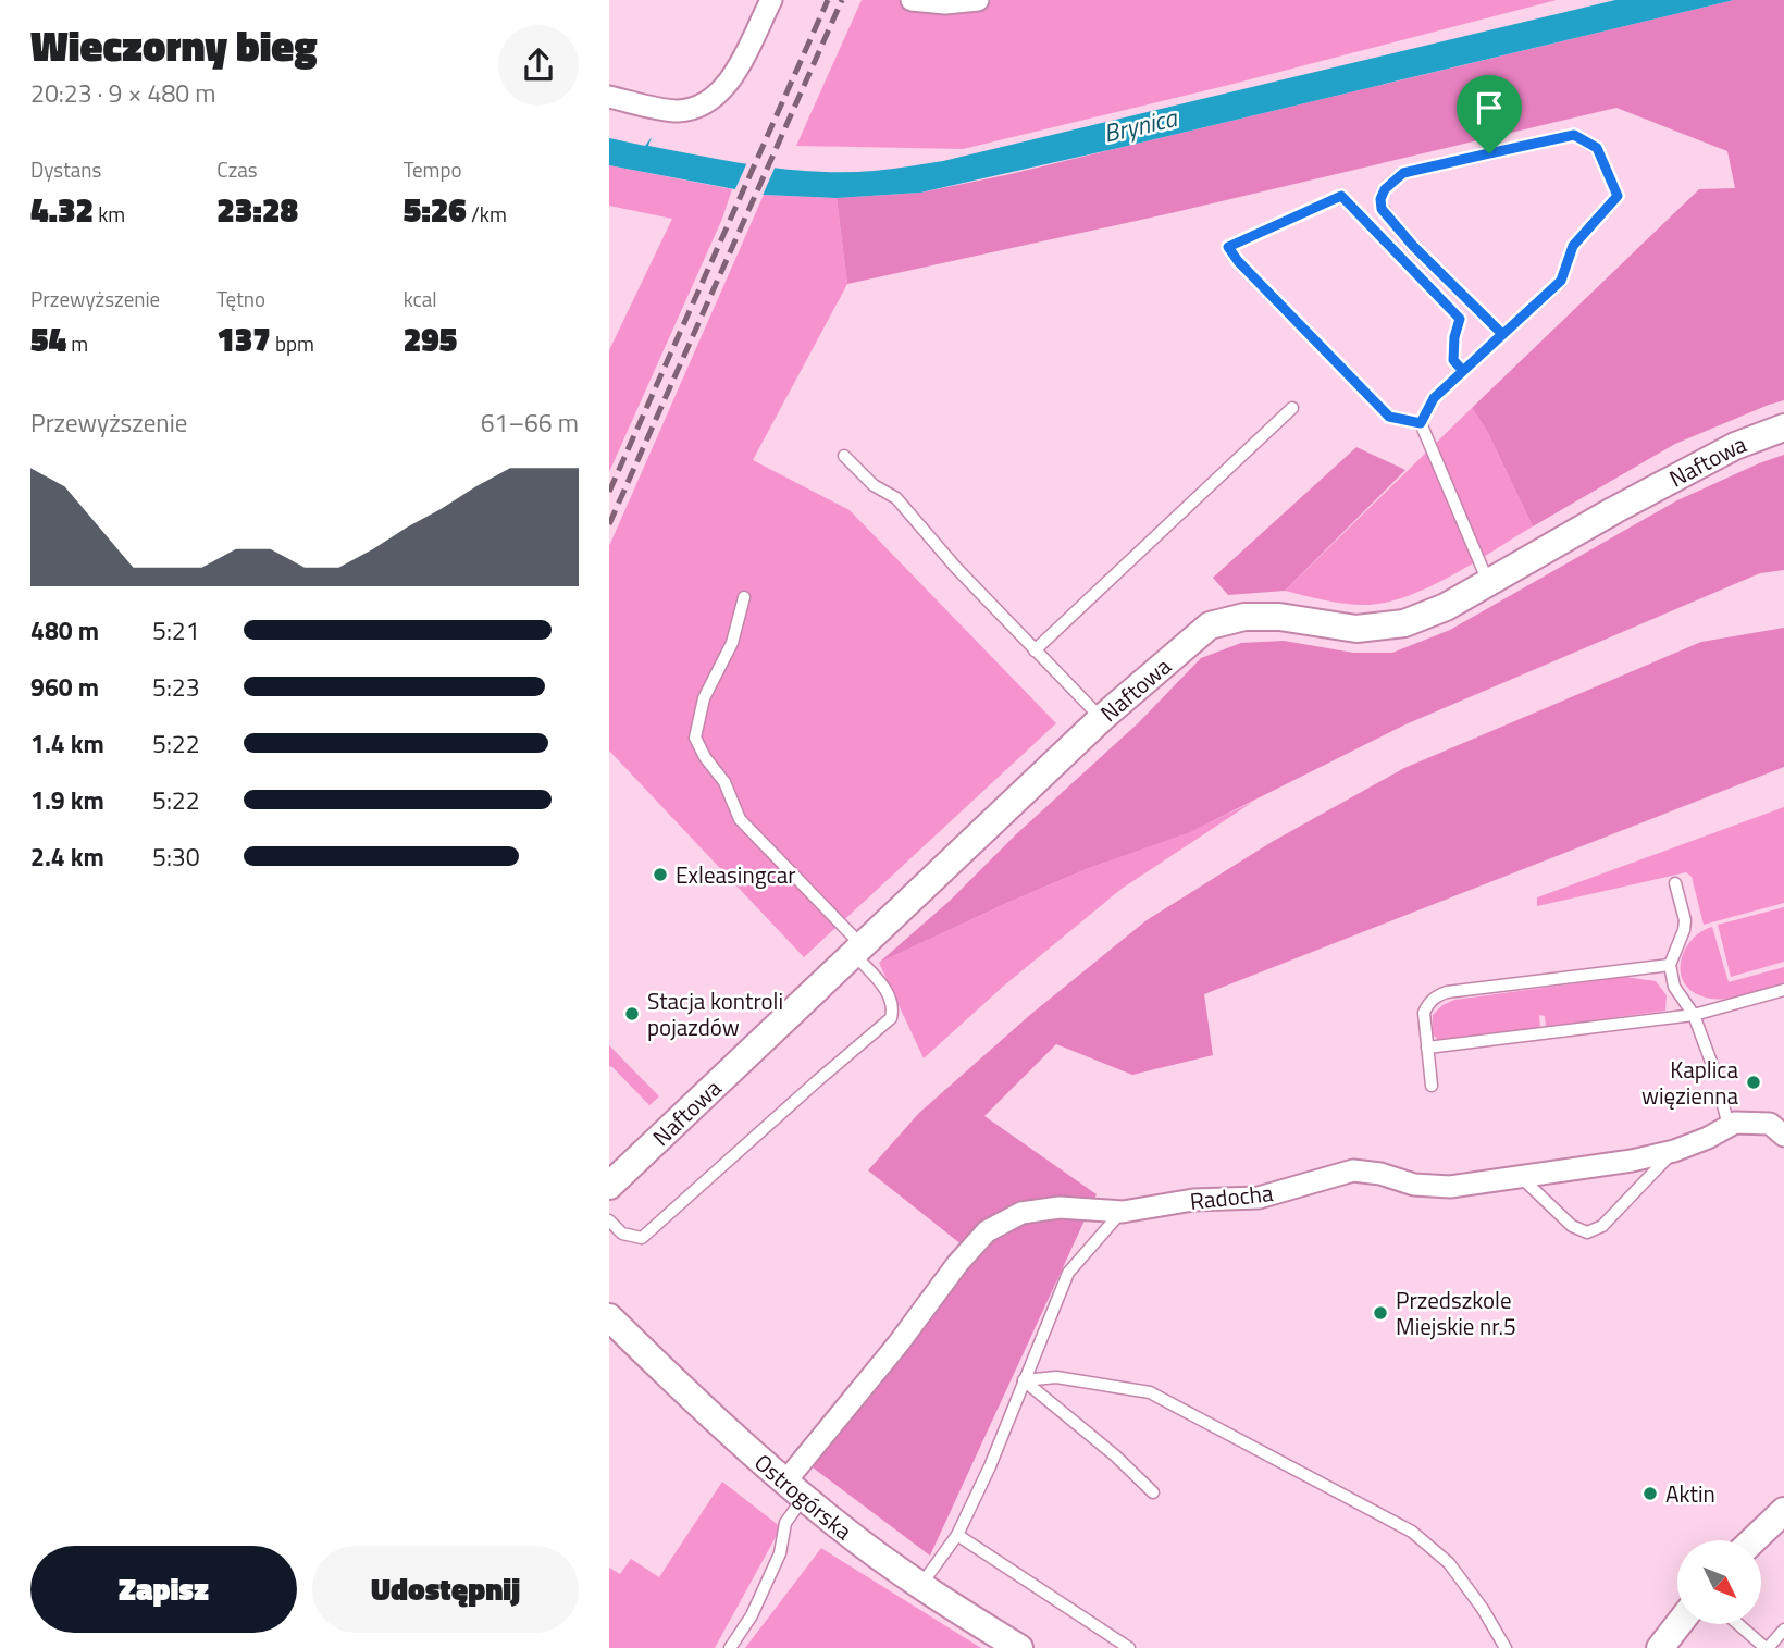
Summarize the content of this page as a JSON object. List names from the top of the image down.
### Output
{
  "streets": {
    "street": ["Naftowa", "Radocha", "Ostrogórska"]
  },
  "crossings": [
    ["Radocha", "Ostrogórska"]
  ],
  "water": ["Brynica"],
  "places": [
    "Exleasingcar",
    "Stacja kontroli pojazdów",
    "Kaplica więzienna",
    "Przedszkole Miejskie nr.5",
    "Aktin"
  ],
  "north": "bottom right",
  "page": {
    "heading": ["Wieczorny bieg", "20:23 · 9 × 480 m"],
    "stats": [
      ["Dystans", "4.32 km"],
      ["Czas", "23:28"],
      ["Tempo", "5:26 /km"],
      ["Przewyższenie", "54 m"],
      ["Tętno", "137 bpm"],
      ["kcal", "295"]
    ],
    "chart": ["Przewyższenie", "61–66 m"],
    "list": [
      {
        "name": "480 m",
        "note": "5:21"
      },
      {
        "name": "960 m",
        "note": "5:23"
      },
      {
        "name": "1.4 km",
        "note": "5:22"
      },
      {
        "name": "1.9 km",
        "note": "5:22"
      },
      {
        "name": "2.4 km",
        "note": "5:30"
      }
    ],
    "buttons": ["Zapisz", "Udostępnij"]
  }
}
